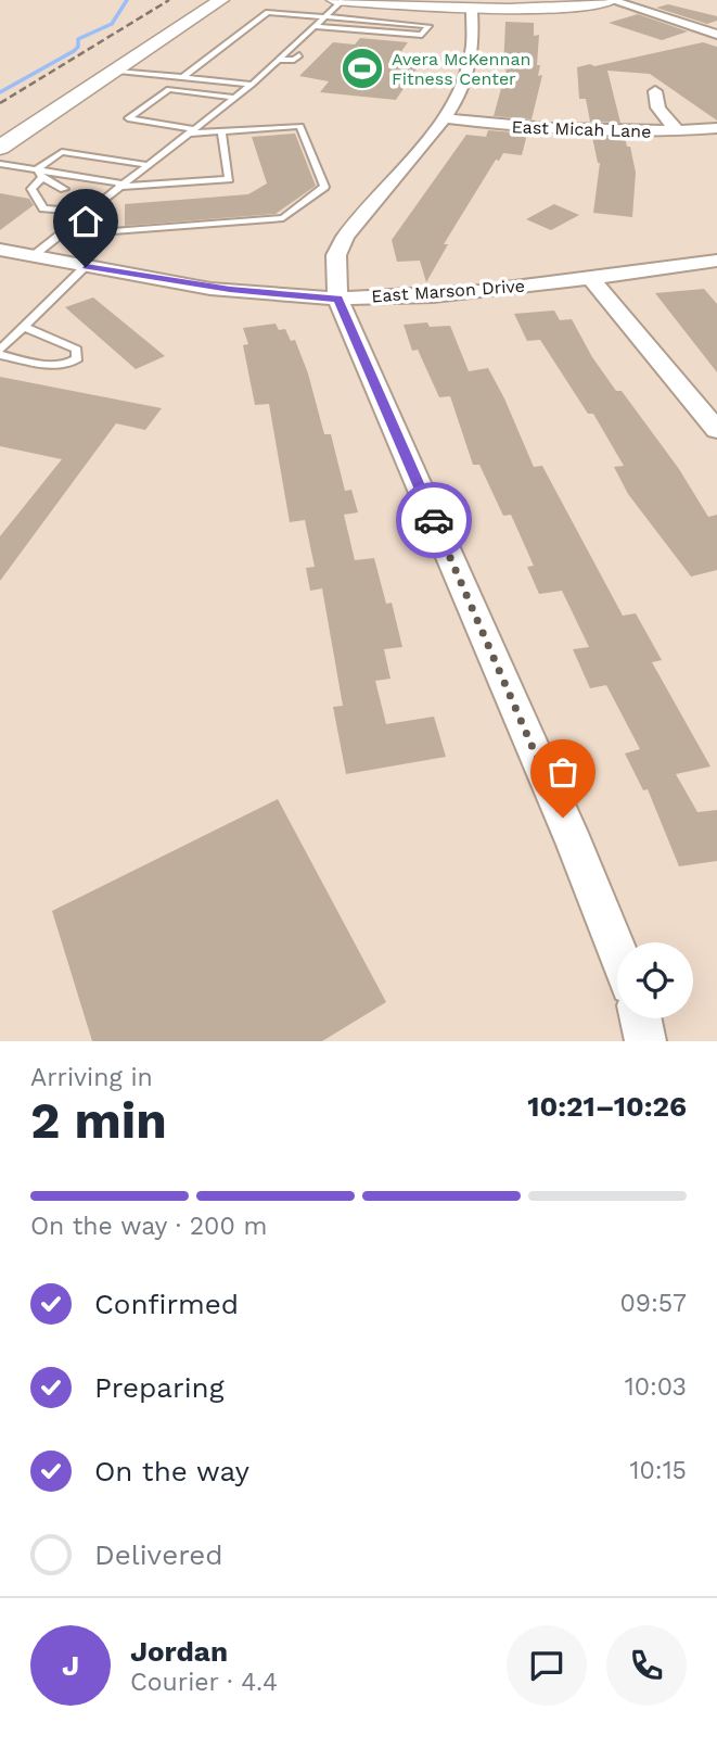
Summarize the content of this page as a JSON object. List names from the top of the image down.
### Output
{
  "streets": {
    "street": ["East Micah Lane", "East Marson Drive"]
  },
  "places": {
    "sports": ["Avera McKennan Fitness Center"]
  },
  "page": {
    "heading": ["2 min", "Arriving in", "10:21–10:26"],
    "panel": ["Jordan", "Courier · 4.4"],
    "bar": "On the way · 200 m",
    "list": [
      ["Confirmed", "09:57"],
      ["Preparing", "10:03"],
      ["On the way", "10:15"],
      "Delivered"
    ],
    "round": "J"
  }
}
